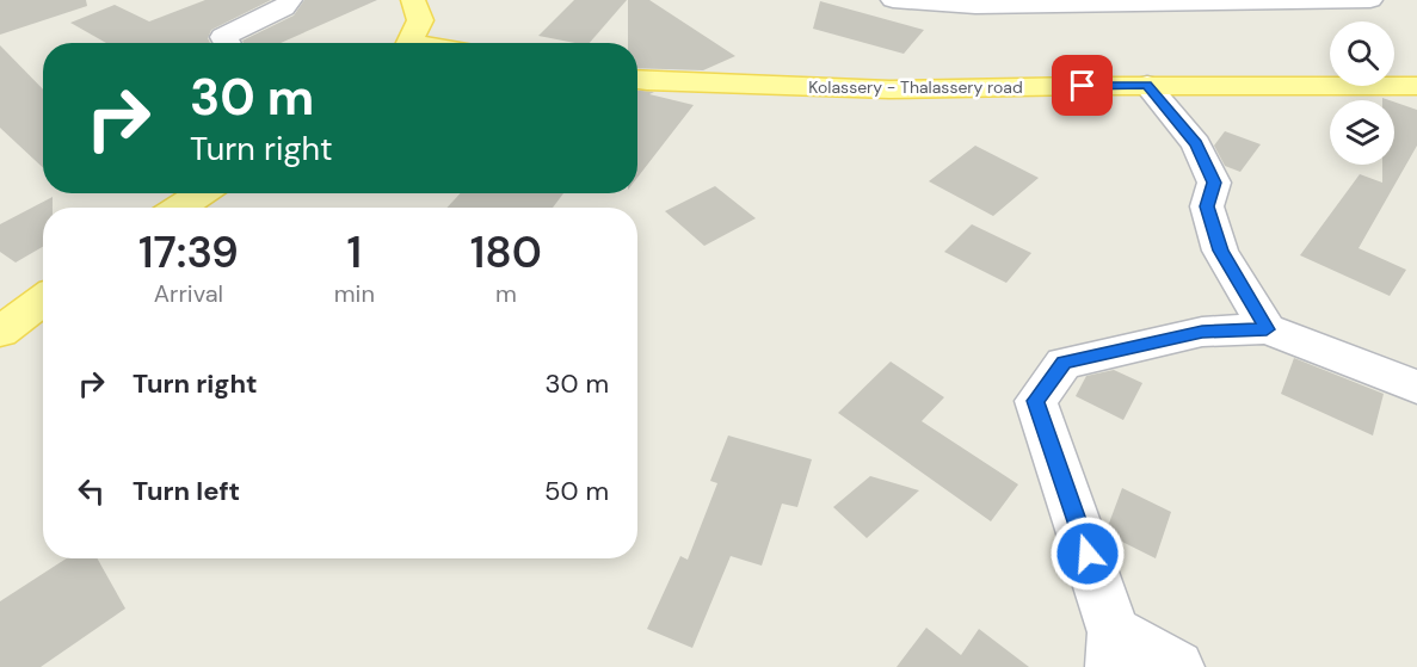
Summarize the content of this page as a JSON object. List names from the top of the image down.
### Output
{
  "streets": {
    "main road": ["Kolassery - Thalassery road"]
  },
  "page": {
    "turn": ["30 m", "Turn right"],
    "eta": [
      "17:39",
      "Arrival",
      "1",
      "min",
      "180",
      "m"
    ],
    "list": [
      {
        "name": "Turn right",
        "value": "30 m"
      },
      {
        "name": "Turn left",
        "value": "50 m"
      }
    ]
  }
}
